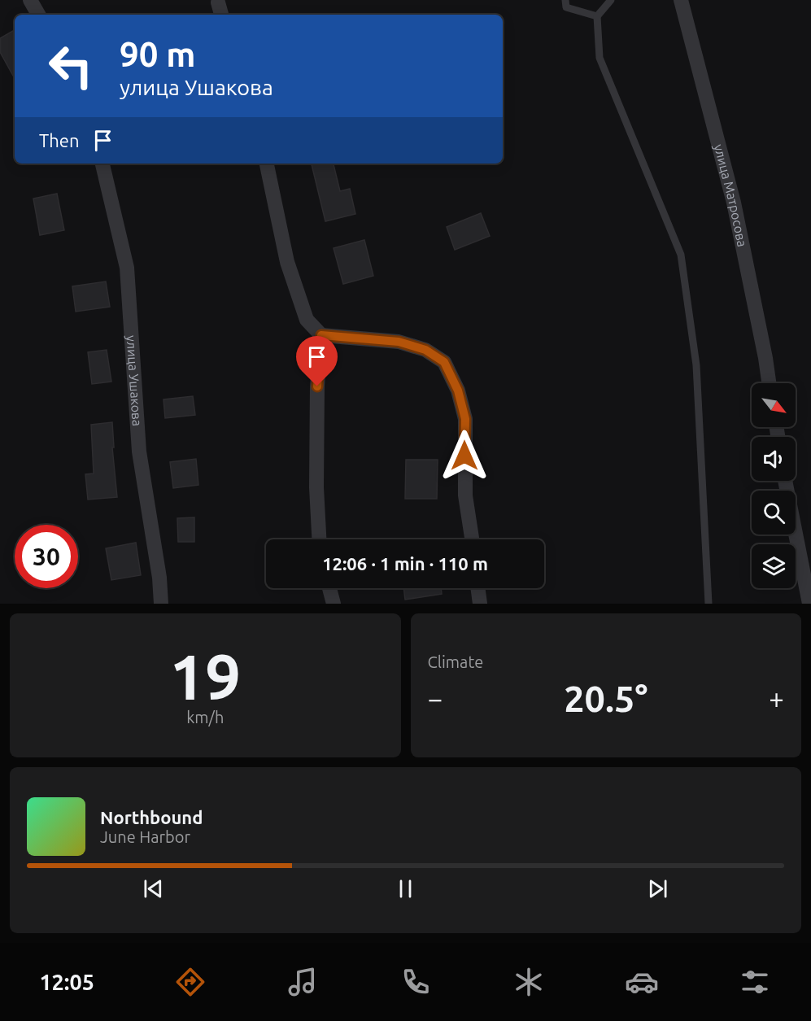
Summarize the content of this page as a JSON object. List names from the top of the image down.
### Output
{
  "streets": {
    "street": ["улица Матросова", "улица Ушакова"]
  },
  "north": "bottom right",
  "page": {
    "turn": ["90 m", "улица Ушакова"],
    "then": "Then",
    "limit": "30",
    "trip": "12:06 · 1 min · 110 m",
    "tile": [
      ["19", "km/h"],
      "Climate"
    ],
    "heat": ["−", "20.5°", "+"],
    "song": ["Northbound", "June Harbor"],
    "tabs": "12:05"
  }
}
